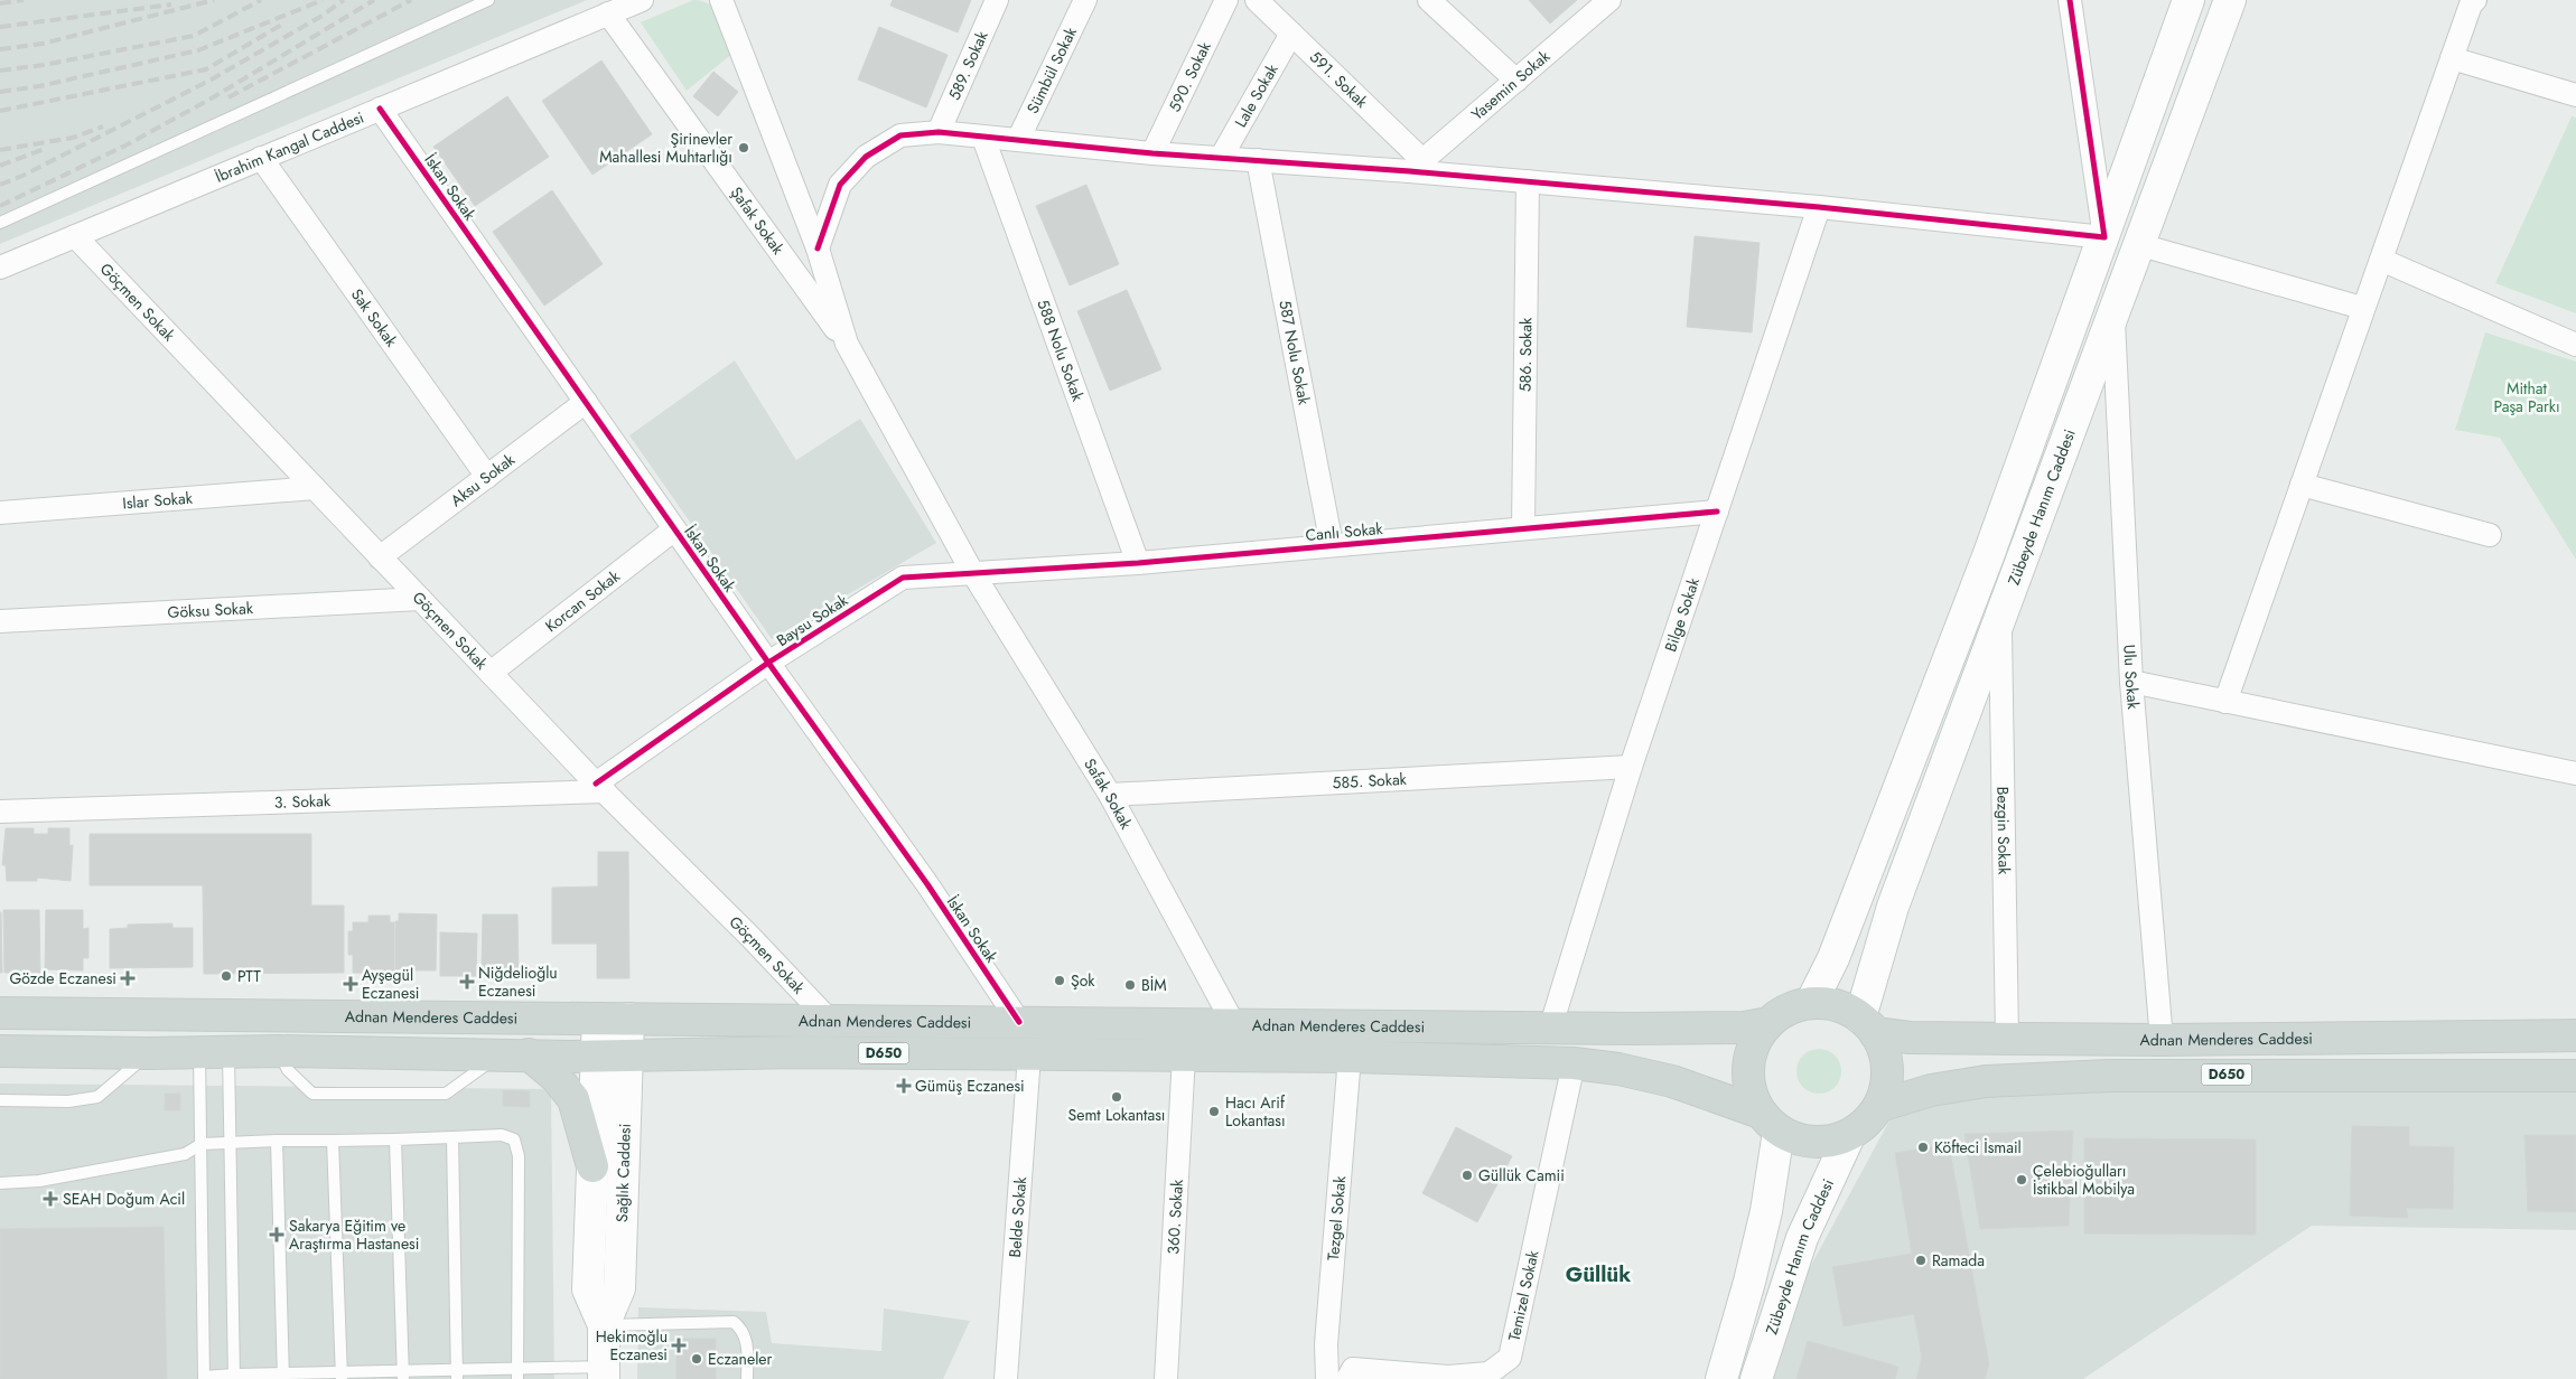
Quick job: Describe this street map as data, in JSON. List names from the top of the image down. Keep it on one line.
{"streets":{"main road":["Zübeyde Hanım Caddesi","Adnan Menderes Caddesi","D650","Sağlık Caddesi"],"street":["589. Sokak","Sümbül Sokak","590. Sokak","591. Sokak","Yasemin Sokak","Lale Sokak","İbrahim Kangal Caddesi","İskan Sokak","Şafak Sokak","Göçmen Sokak","Sak Sokak","588 Nolu Sokak","587 Nolu Sokak","586. Sokak","Aksu Sokak","Islar Sokak","Canlı Sokak","Korcan Sokak","Göksu Sokak","Bilge Sokak","Baysu Sokak","Ulu Sokak","585. Sokak","Safak Sokak","3. Sokak","Bezgin Sokak","Belde Sokak","360. Sokak","Tezgel Sokak","Temizel Sokak"]},"crossings":[["591. Sokak","Yasemin Sokak"],["591. Sokak","Lale Sokak"],["İbrahim Kangal Caddesi","İskan Sokak"],["İbrahim Kangal Caddesi","Şafak Sokak"],["İbrahim Kangal Caddesi","Göçmen Sokak"],["İbrahim Kangal Caddesi","Sak Sokak"],["İskan Sokak","Aksu Sokak"],["İskan Sokak","Korcan Sokak"],["İskan Sokak","Baysu Sokak"],["İskan Sokak","Adnan Menderes Caddesi"],["Şafak Sokak","Canlı Sokak"],["Şafak Sokak","Baysu Sokak"],["Şafak Sokak","Safak Sokak"],["Göçmen Sokak","Aksu Sokak"],["Göçmen Sokak","Islar Sokak"],["Göçmen Sokak","Korcan Sokak"],["Göçmen Sokak","Göksu Sokak"],["Göçmen Sokak","Baysu Sokak"],["Göçmen Sokak","3. Sokak"],["Göçmen Sokak","Adnan Menderes Caddesi"],["Sak Sokak","Aksu Sokak"],["588 Nolu Sokak","Canlı Sokak"],["587 Nolu Sokak","Canlı Sokak"],["586. Sokak","Canlı Sokak"],["Zübeyde Hanım Caddesi","Ulu Sokak"],["Zübeyde Hanım Caddesi","Bezgin Sokak"],["Zübeyde Hanım Caddesi","Adnan Menderes Caddesi"],["Zübeyde Hanım Caddesi","D650"],["Canlı Sokak","Bilge Sokak"],["Canlı Sokak","Baysu Sokak"],["Canlı Sokak","Safak Sokak"],["Bilge Sokak","585. Sokak"],["Bilge Sokak","Adnan Menderes Caddesi"],["Baysu Sokak","Safak Sokak"],["Baysu Sokak","3. Sokak"],["Ulu Sokak","Adnan Menderes Caddesi"],["585. Sokak","Safak Sokak"],["Safak Sokak","Adnan Menderes Caddesi"],["Bezgin Sokak","Adnan Menderes Caddesi"],["Adnan Menderes Caddesi","D650"],["Adnan Menderes Caddesi","Sağlık Caddesi"],["Adnan Menderes Caddesi","Belde Sokak"],["Adnan Menderes Caddesi","360. Sokak"],["Adnan Menderes Caddesi","Tezgel Sokak"],["Adnan Menderes Caddesi","Temizel Sokak"]],"districts":["Güllük"],"parks":["Mithat Paşa Parkı"],"places":{"other":["Şirinevler Mahallesi Muhtarlığı","PTT","Şok","BİM","Semt Lokantası","Hacı Arif Lokantası","Köfteci İsmail","Güllük Camii","Çelebioğulları İstikbal Mobilya","Ramada","Eczaneler"],"health":["Gözde Eczanesi","Niğdelioğlu Eczanesi","Ayşegül Eczanesi","Gümüş Eczanesi","SEAH Doğum Acil","Sakarya Eğitim ve Araştırma Hastanesi","Hekimoğlu Eczanesi"]}}
